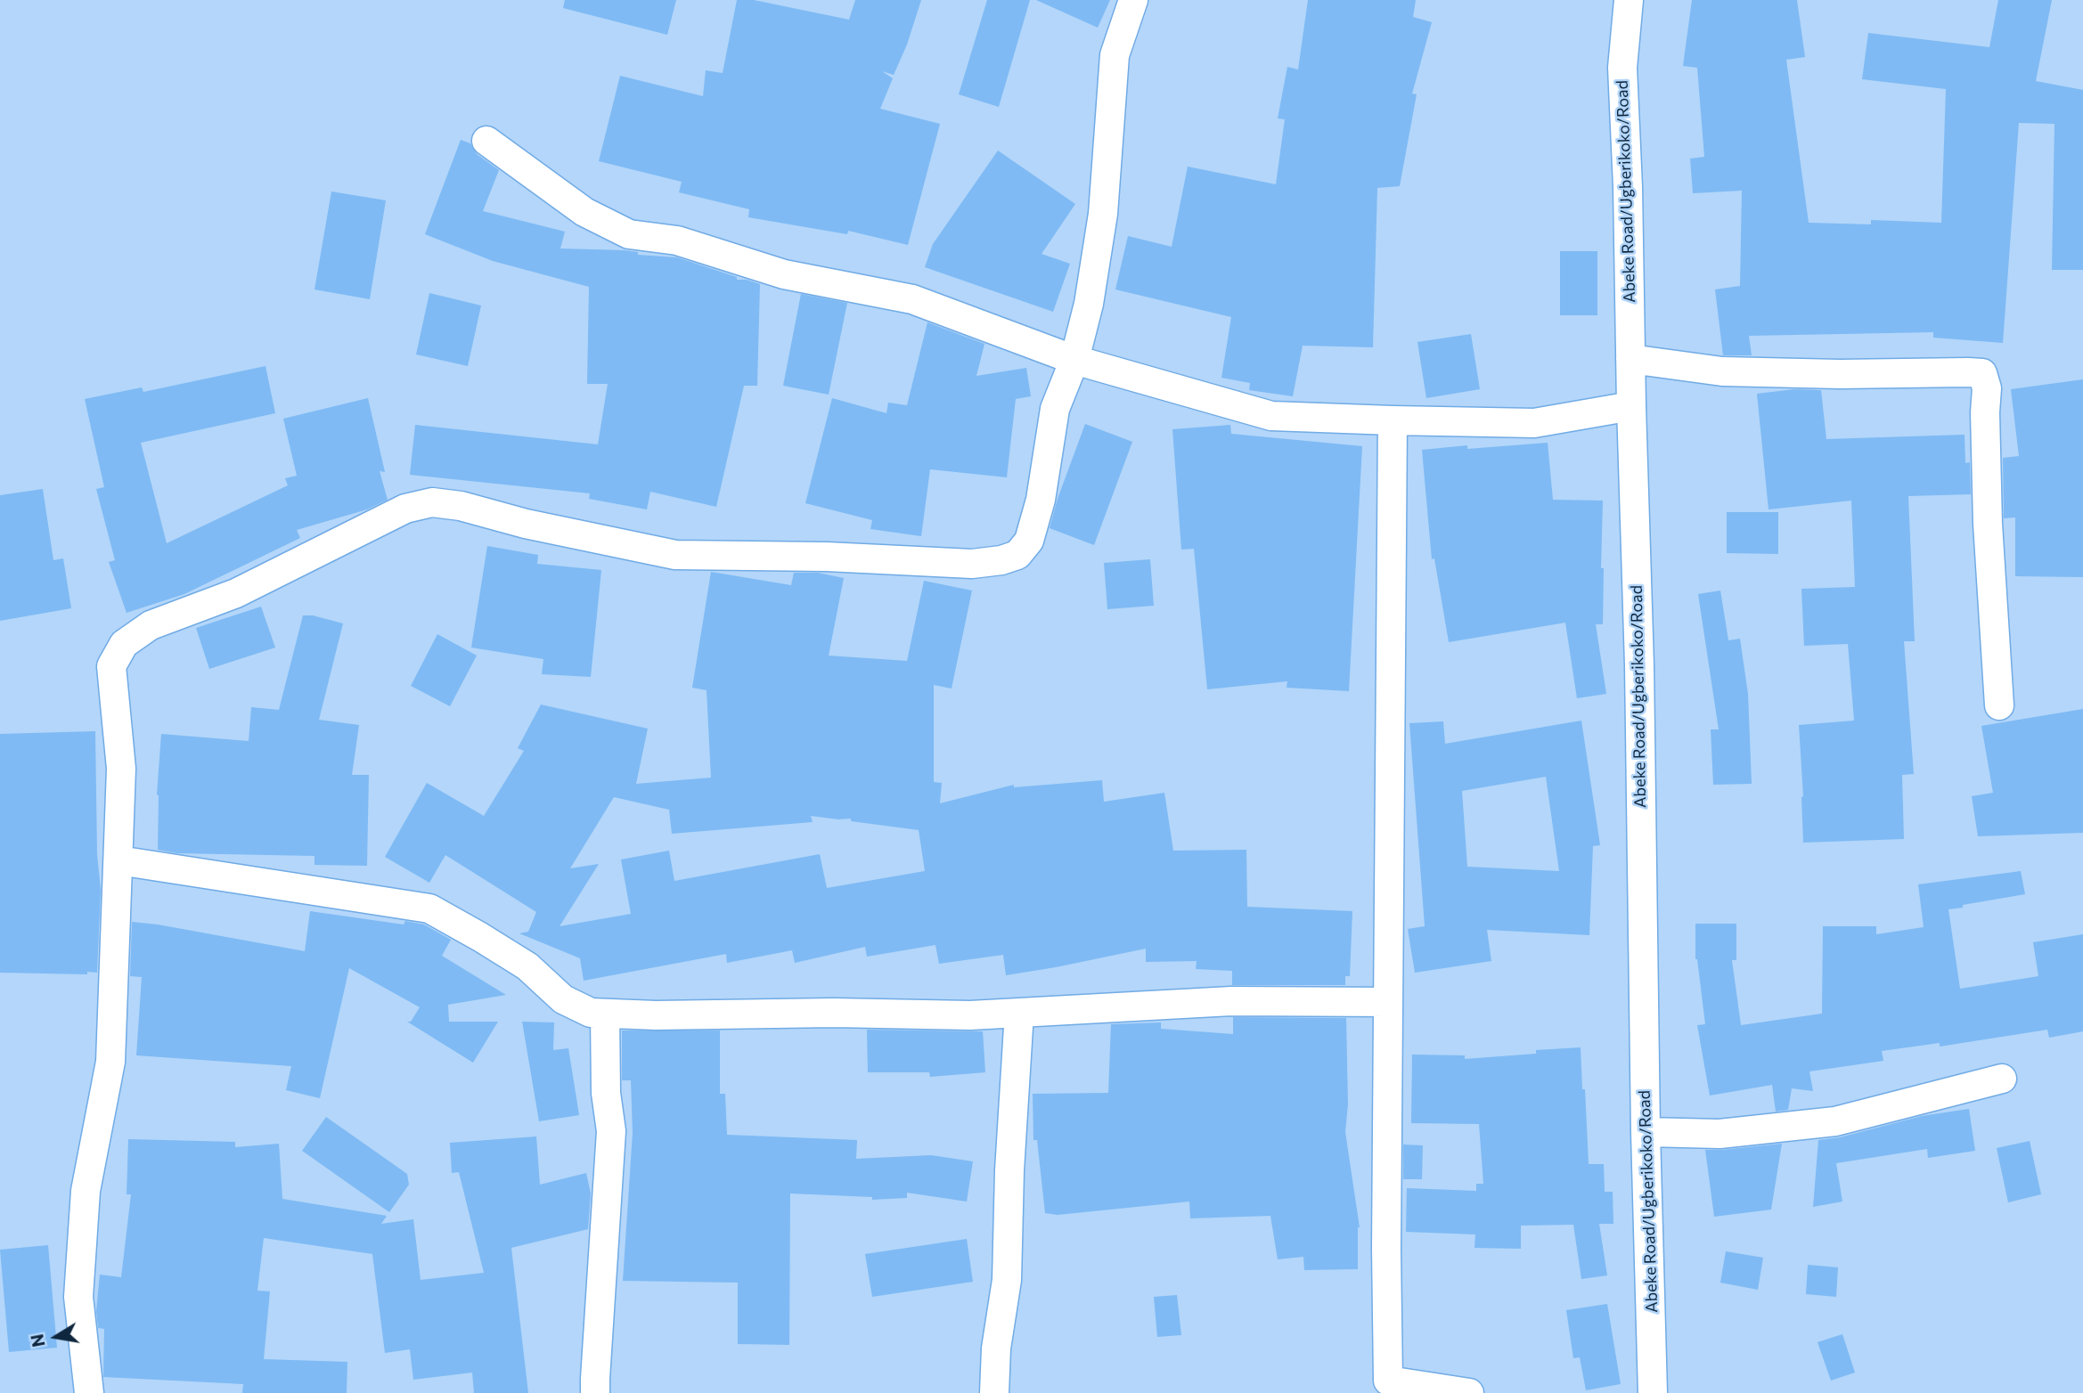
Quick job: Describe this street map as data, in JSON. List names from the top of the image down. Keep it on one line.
{"streets":{"street":["Abeke Road/Ugberikoko/Road"]},"north":"left"}
